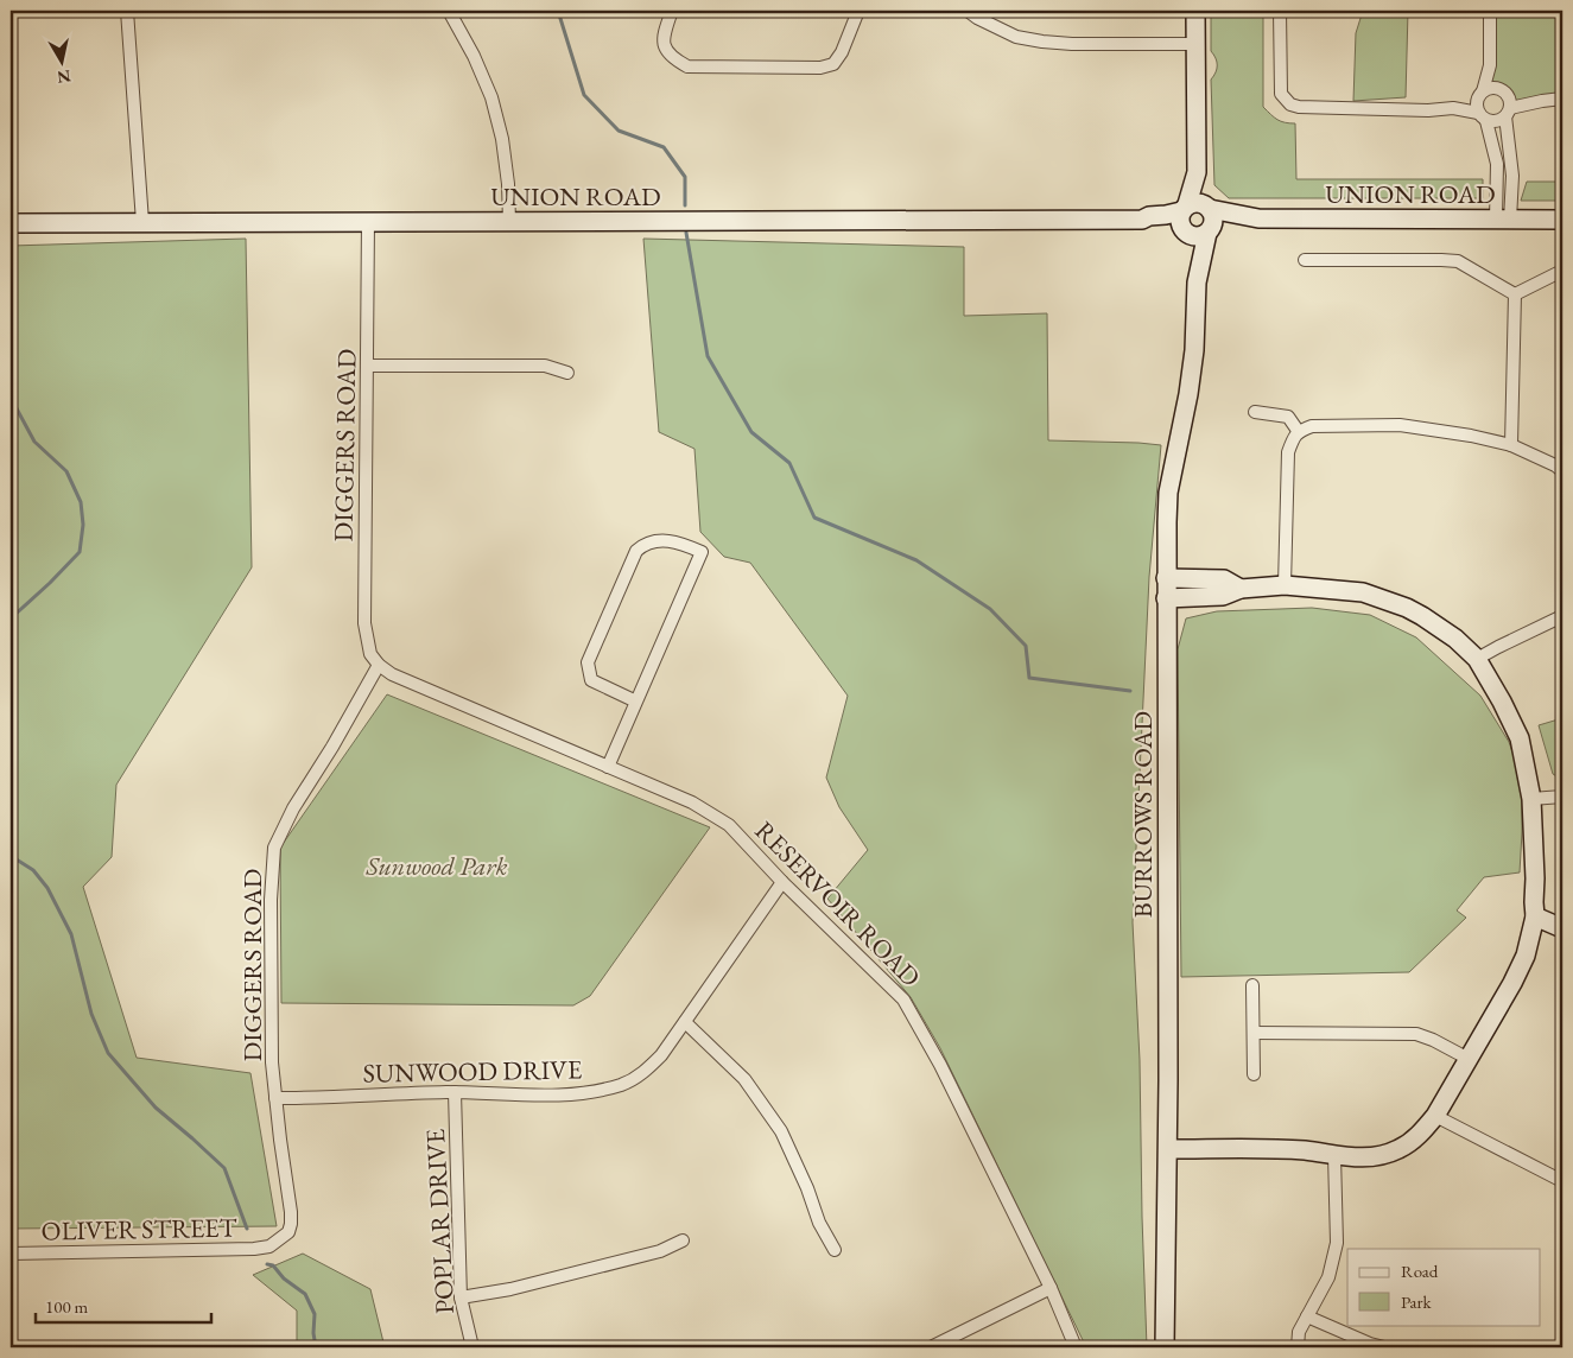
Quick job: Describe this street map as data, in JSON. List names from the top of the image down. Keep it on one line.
{"streets":{"main road":["UNION ROAD","BURROWS ROAD"],"street":["DIGGERS ROAD","RESERVOIR ROAD","SUNWOOD DRIVE","POPLAR DRIVE","OLIVER STREET"]},"crossings":[["UNION ROAD","DIGGERS ROAD"],["UNION ROAD","BURROWS ROAD"],["DIGGERS ROAD","RESERVOIR ROAD"],["DIGGERS ROAD","SUNWOOD DRIVE"],["DIGGERS ROAD","OLIVER STREET"],["RESERVOIR ROAD","SUNWOOD DRIVE"],["SUNWOOD DRIVE","POPLAR DRIVE"]],"parks":["Sunwood Park"],"legend":["Road","Park"],"scale_bar":"100 m","north":"bottom"}
